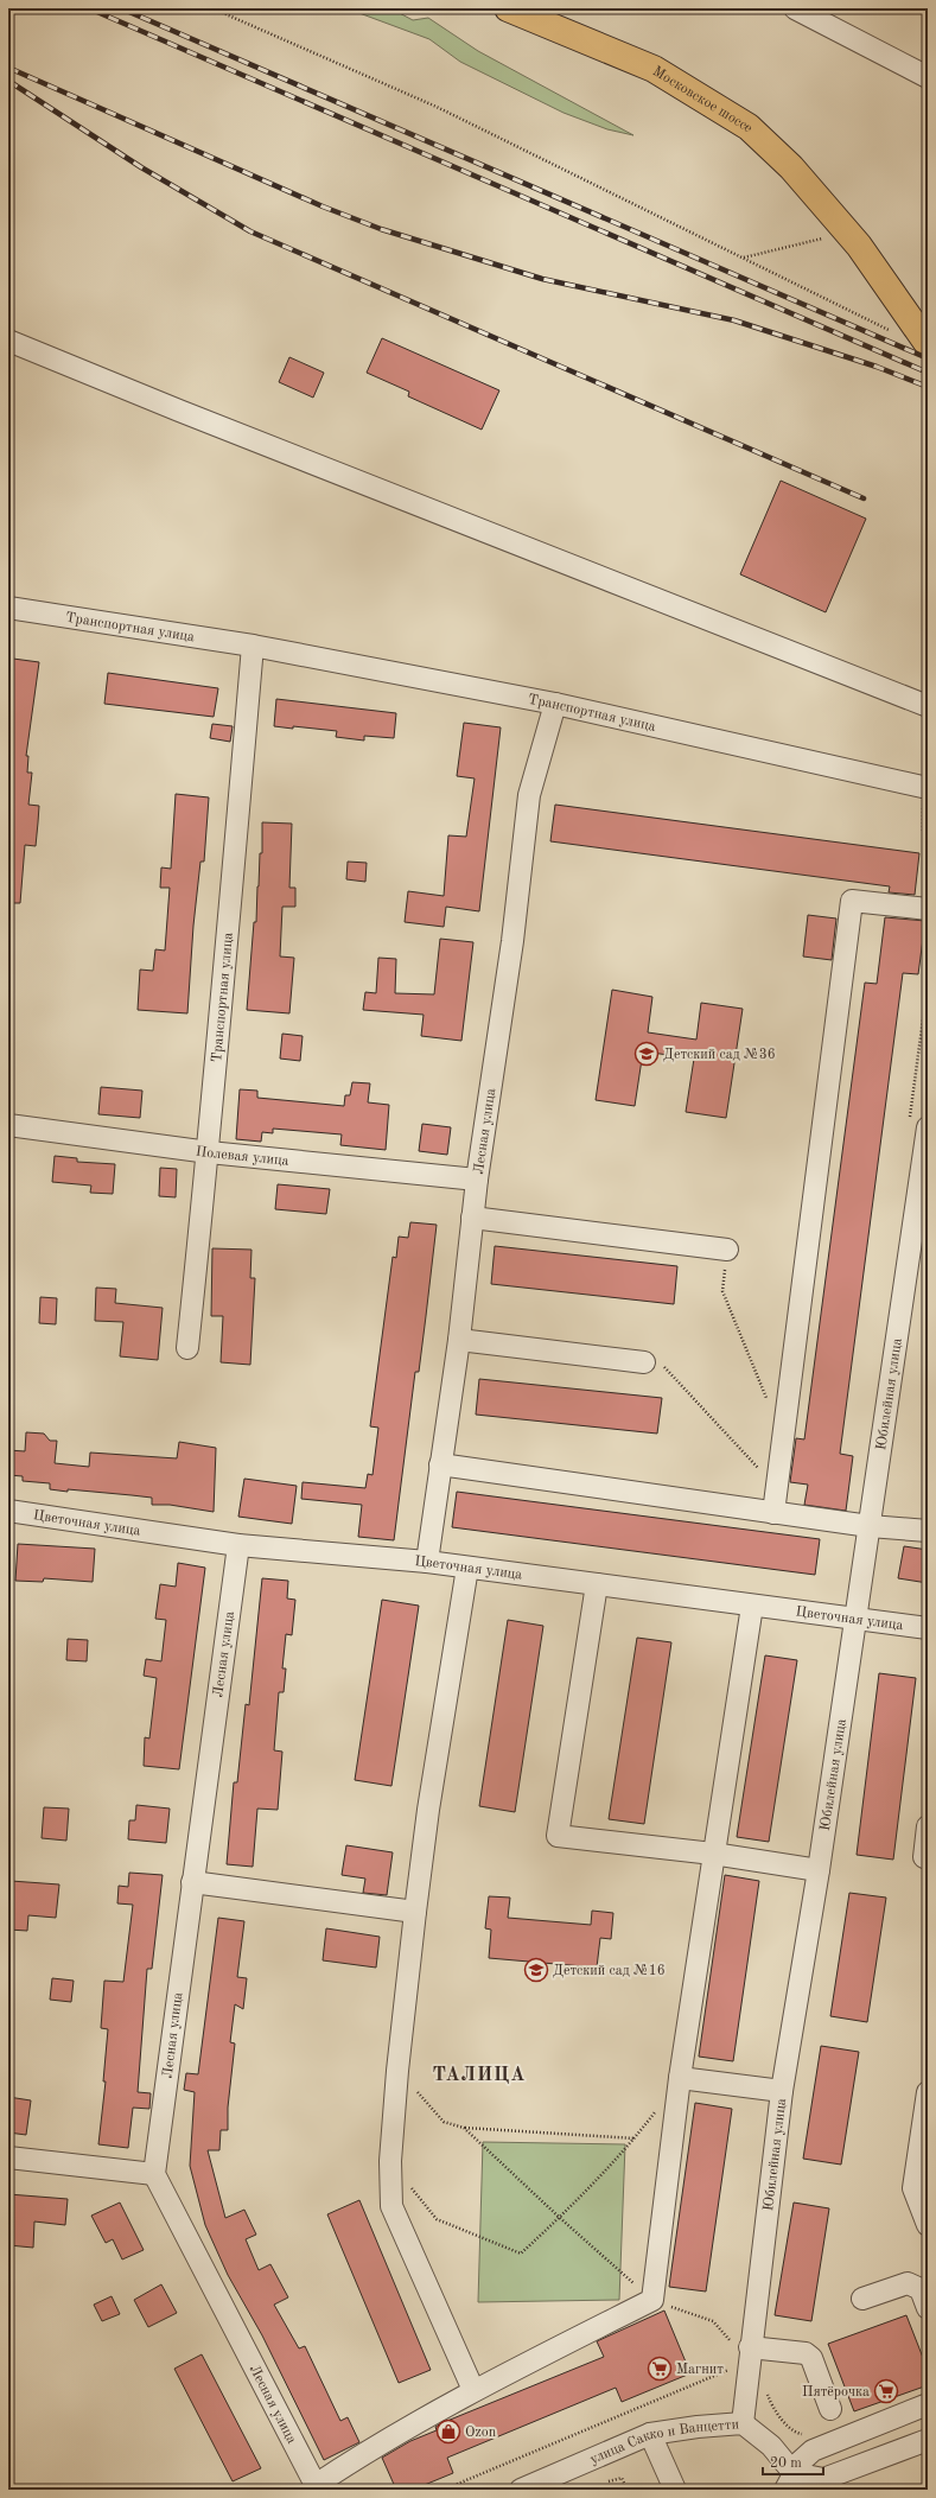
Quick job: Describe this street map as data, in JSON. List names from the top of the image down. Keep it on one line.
{"streets":{"main road":["Московское шоссе"],"street":["Транспортная улица","Лесная улица","Полевая улица","Юбилейная улица","Цветочная улица","улица Сакко и Ванцетти"]},"crossings":[["Транспортная улица","Лесная улица"],["Транспортная улица","Полевая улица"],["Лесная улица","Полевая улица"],["Лесная улица","Цветочная улица"],["Юбилейная улица","Цветочная улица"],["Юбилейная улица","улица Сакко и Ванцетти"]],"districts":["ТАЛИЦА"],"places":{"school or university":["Детский сад №36","Детский сад №16"],"supermarket":["Магнит","Пятёрочка"],"shop":["Ozon"]},"scale_bar":"20 m"}
